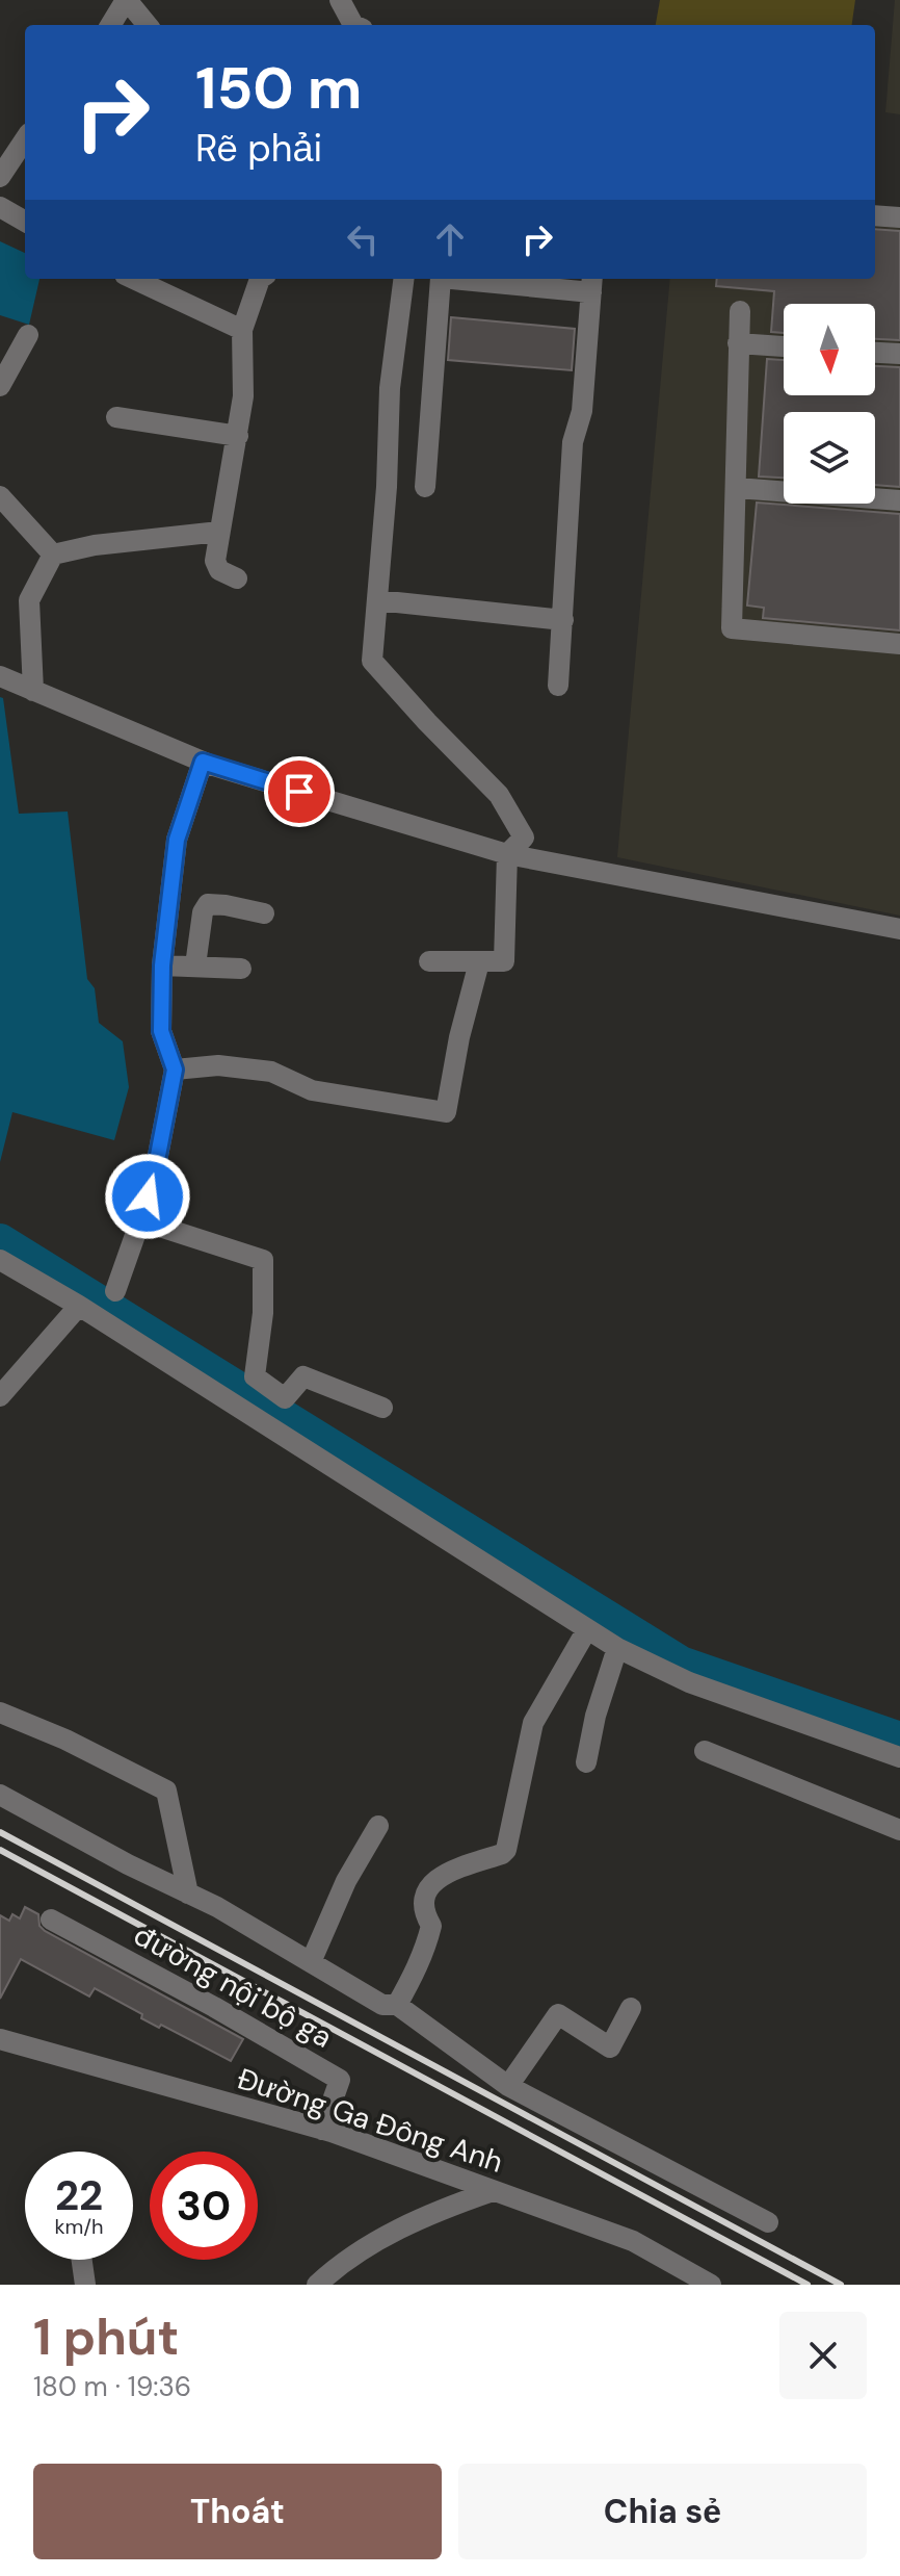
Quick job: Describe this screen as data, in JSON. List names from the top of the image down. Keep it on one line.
{"streets":{"street":["đường nội bộ ga","Đường Ga Đông Anh"]},"crossings":[["đường nội bộ ga","Đường Ga Đông Anh"]],"north":"bottom","page":{"turn":["150 m","Rẽ phải"],"speed":"22 km/h","limit":"30","heading":["1 phút","180 m · 19:36"],"buttons":["Thoát","Chia sẻ"]}}
